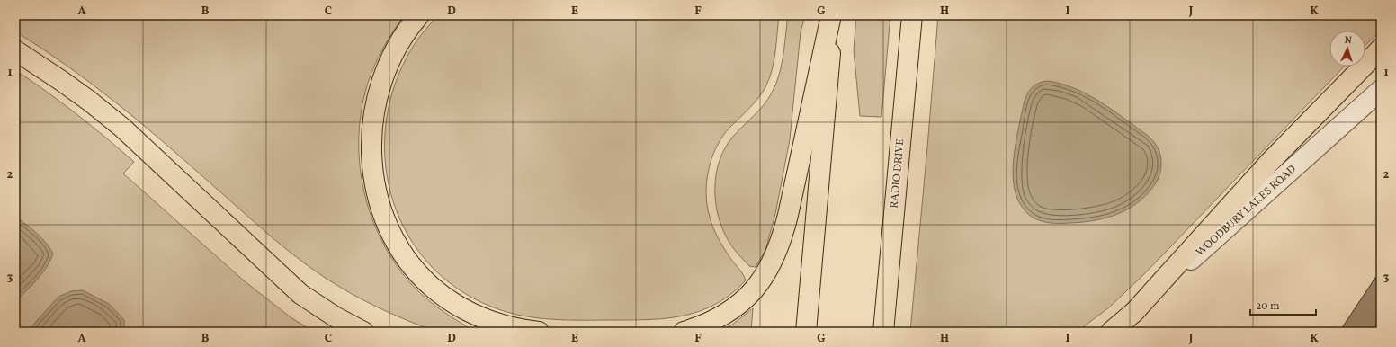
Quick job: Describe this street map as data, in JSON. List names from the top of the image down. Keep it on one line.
{"streets":{"main road":["RADIO DRIVE","WOODBURY LAKES ROAD"]},"scale_bar":"20 m","north":"top","grid":{"columns":["A","B","C","D","E","F","G","H","I","J","K"],"rows":["1","2","3"]}}
